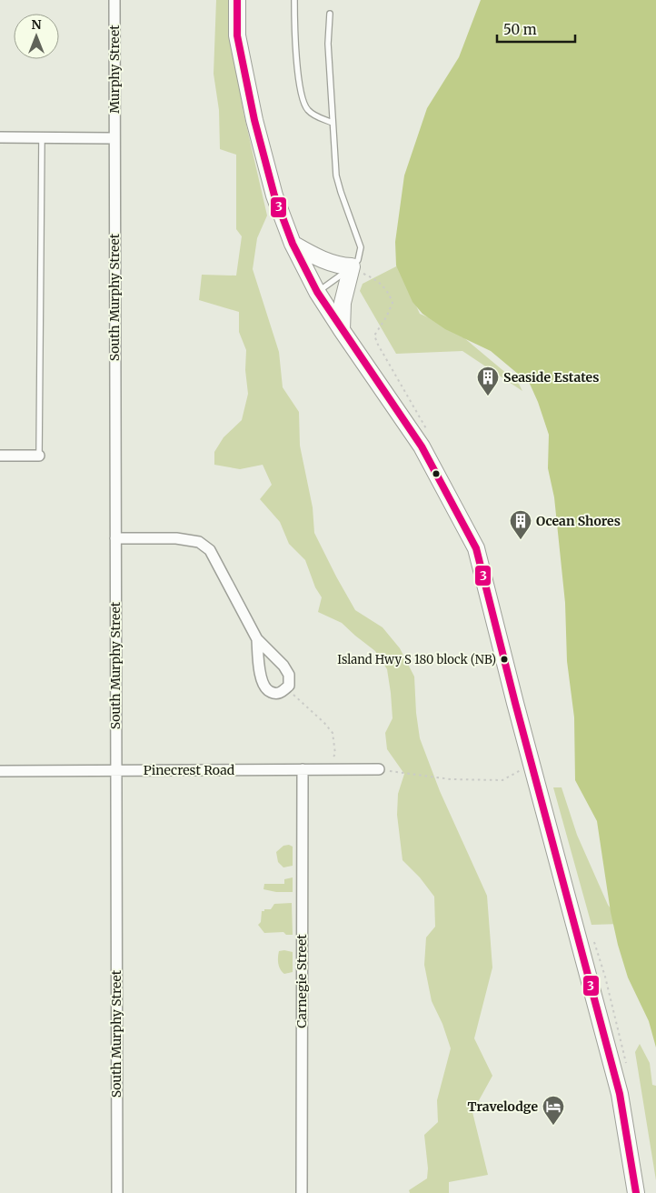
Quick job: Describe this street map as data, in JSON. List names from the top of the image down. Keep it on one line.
{"streets":{"street":["Murphy Street","South Murphy Street","Pinecrest Road","Carnegie Street"]},"crossings":[["Murphy Street","South Murphy Street"],["South Murphy Street","Pinecrest Road"],["Pinecrest Road","Carnegie Street"]],"places":{"building":["Seaside Estates","Ocean Shores"],"other":["Island Hwy S 180 block (NB)"],"hotel":["Travelodge"]},"lines":["transit line 3"],"scale_bar":"50 m","north":"top"}
